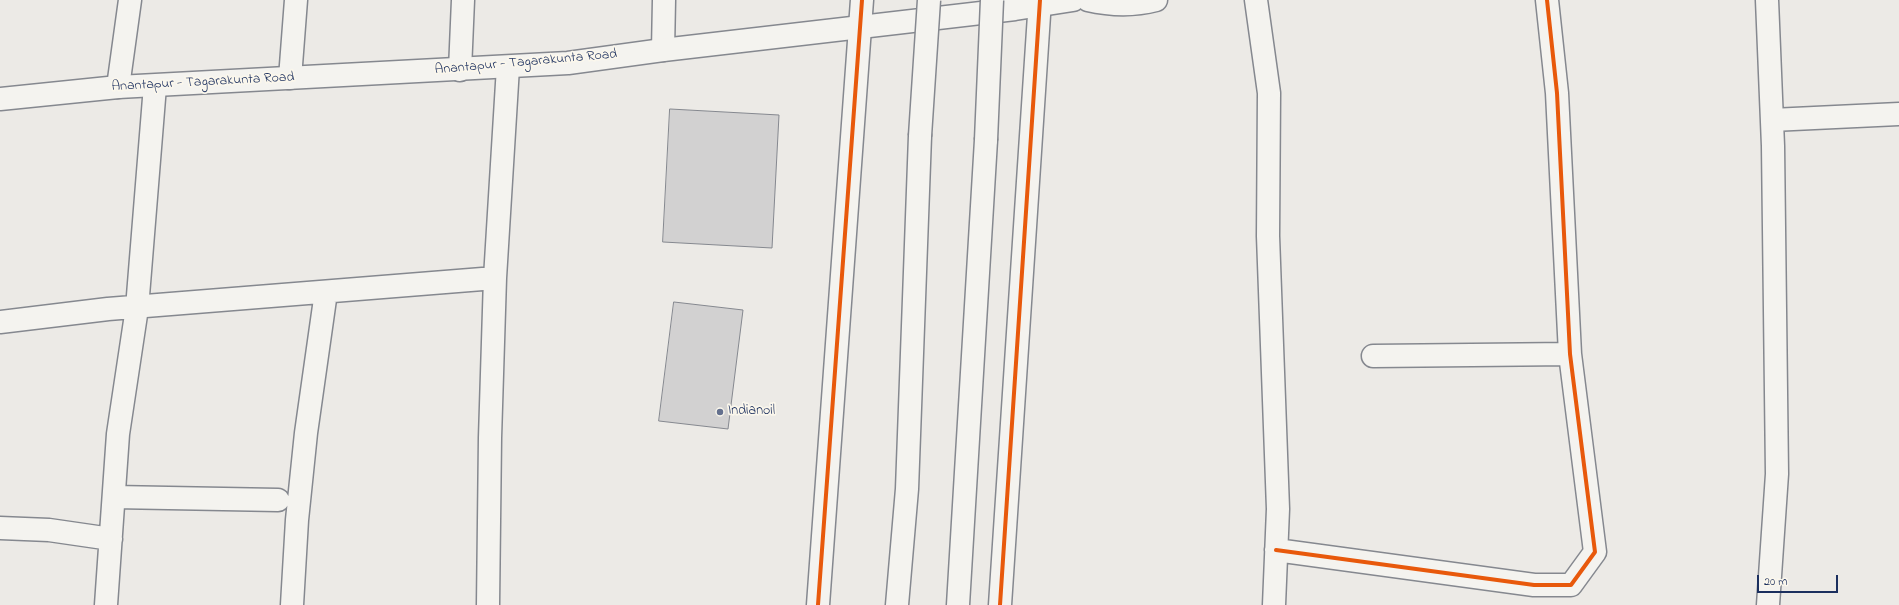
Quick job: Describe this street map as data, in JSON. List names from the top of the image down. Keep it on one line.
{"streets":{"main road":["Anantapur - Tagarakunta Road"]},"places":["Indianoil"],"scale_bar":"20 m"}
